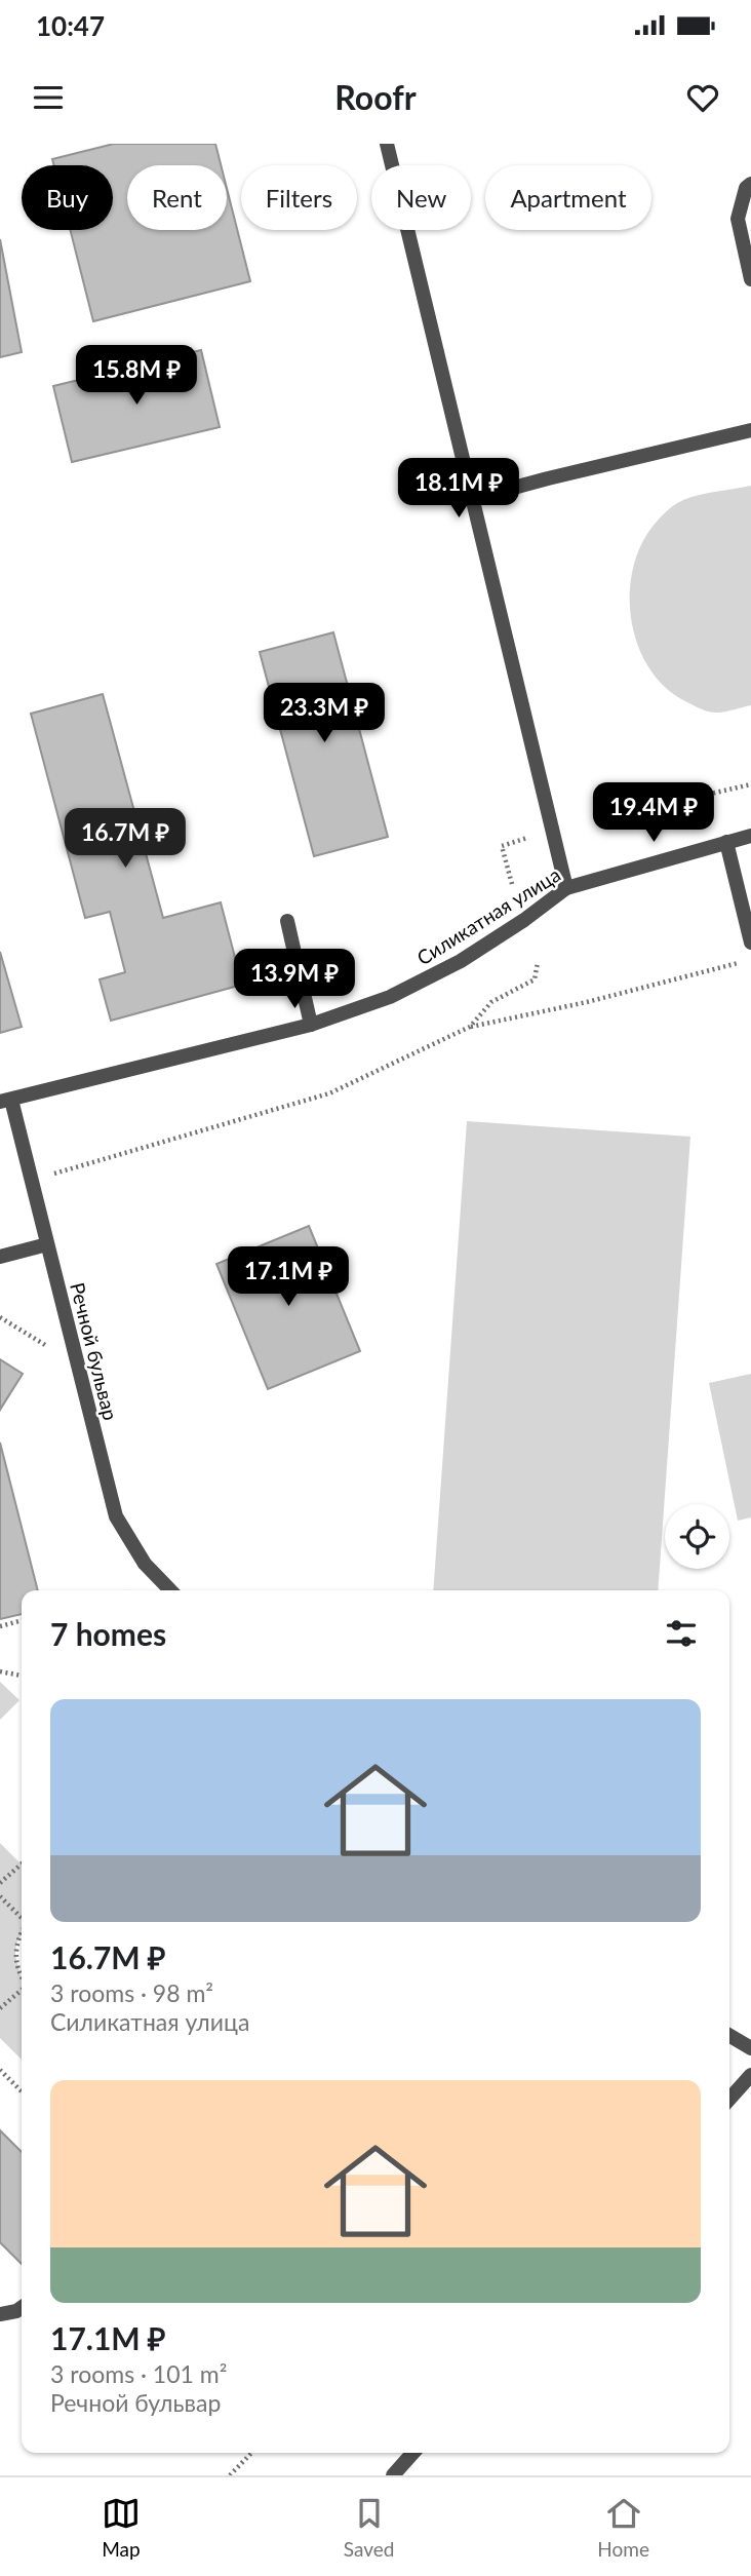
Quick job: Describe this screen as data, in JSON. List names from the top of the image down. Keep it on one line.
{"streets":{"street":["Силикатная улица","Речной бульвар"]},"crossings":[["Силикатная улица","Речной бульвар"]],"page":{"status":"10:47","header":"Roofr","chip":["Buy","Rent","Filters","New","Apartment"],"price":["15.8M ₽","18.1M ₽","23.3M ₽","19.4M ₽","16.7M ₽","13.9M ₽","17.1M ₽"],"heading":"7 homes","list":[{"name":"16.7M ₽","note":"3 rooms · 98 m² · Силикатная улица"},{"name":"17.1M ₽","note":"3 rooms · 101 m² · Речной бульвар"}],"tabs":["Map","Saved","Home"]}}
